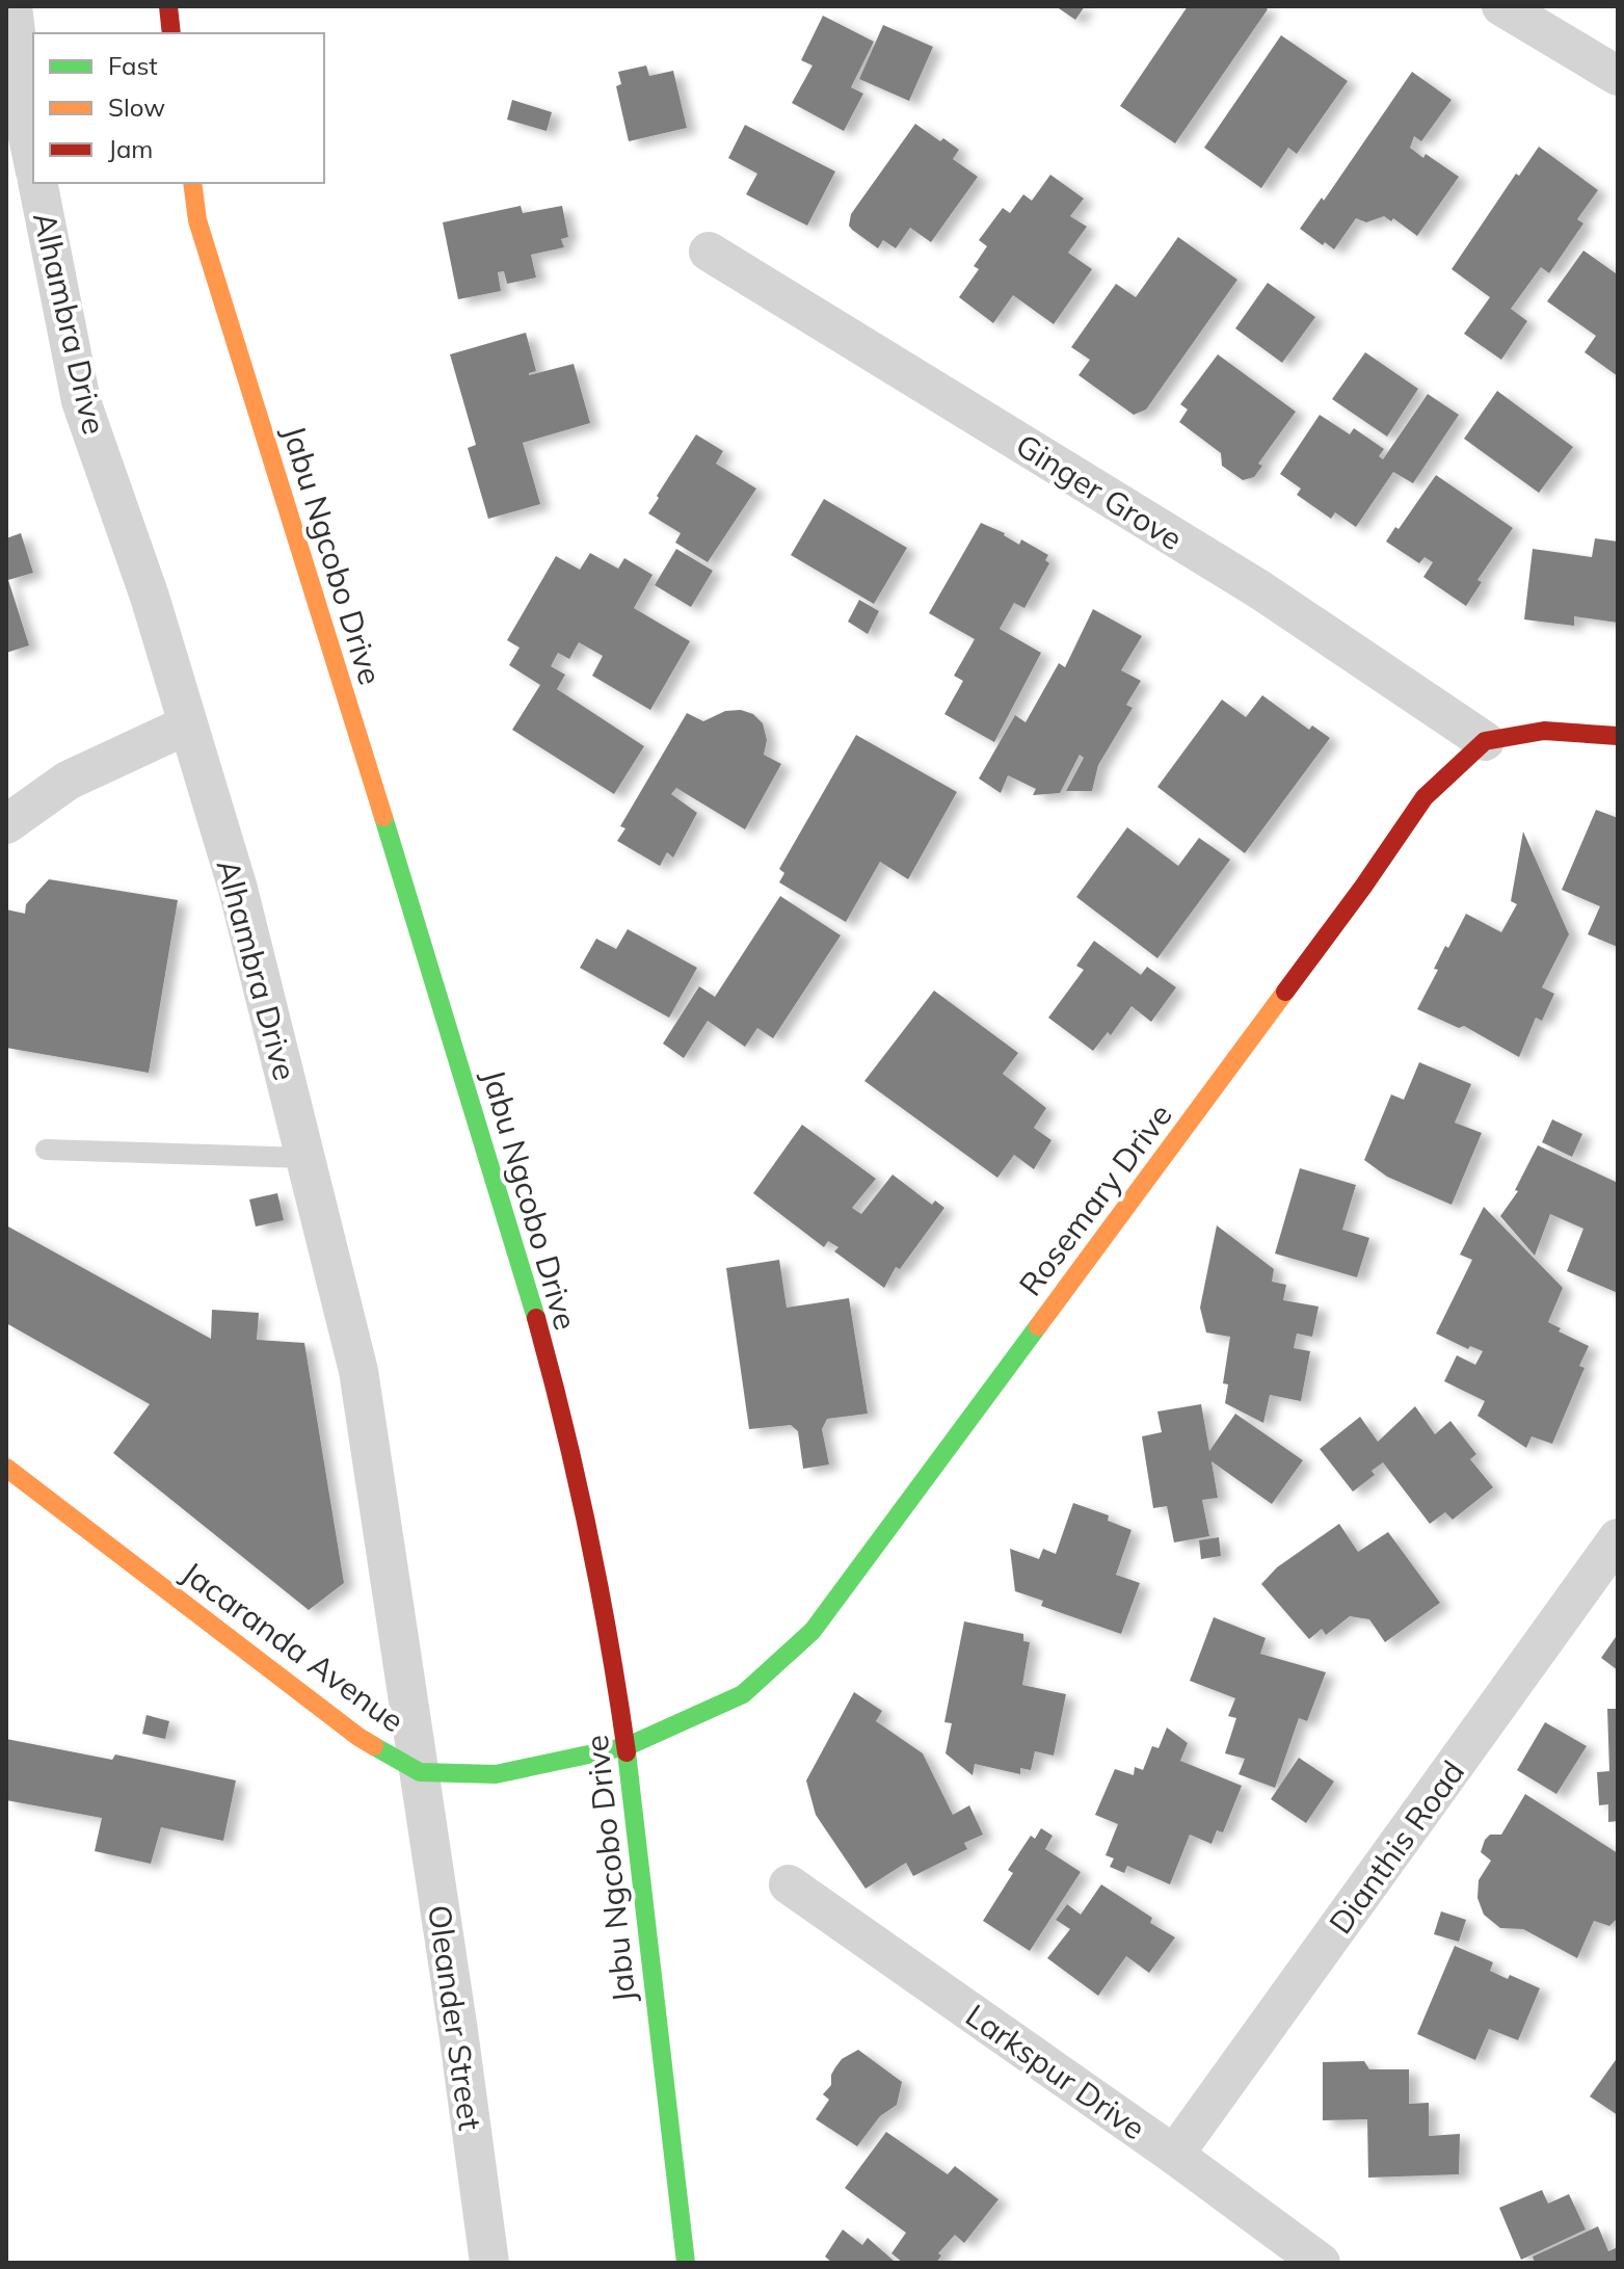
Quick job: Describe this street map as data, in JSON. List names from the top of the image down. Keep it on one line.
{"streets":{"street":["Alhambra Drive","Ginger Grove","Jabu Ngcobo Drive","Rosemary Drive","Jacaranda Avenue","Dianthis Road","Oleander Street","Larkspur Drive"]},"crossings":[["Alhambra Drive","Jacaranda Avenue"],["Alhambra Drive","Oleander Street"],["Ginger Grove","Rosemary Drive"],["Jabu Ngcobo Drive","Rosemary Drive"],["Jabu Ngcobo Drive","Jacaranda Avenue"],["Rosemary Drive","Jacaranda Avenue"],["Jacaranda Avenue","Oleander Street"],["Dianthis Road","Larkspur Drive"]],"legend":["Fast","Slow","Jam"]}
